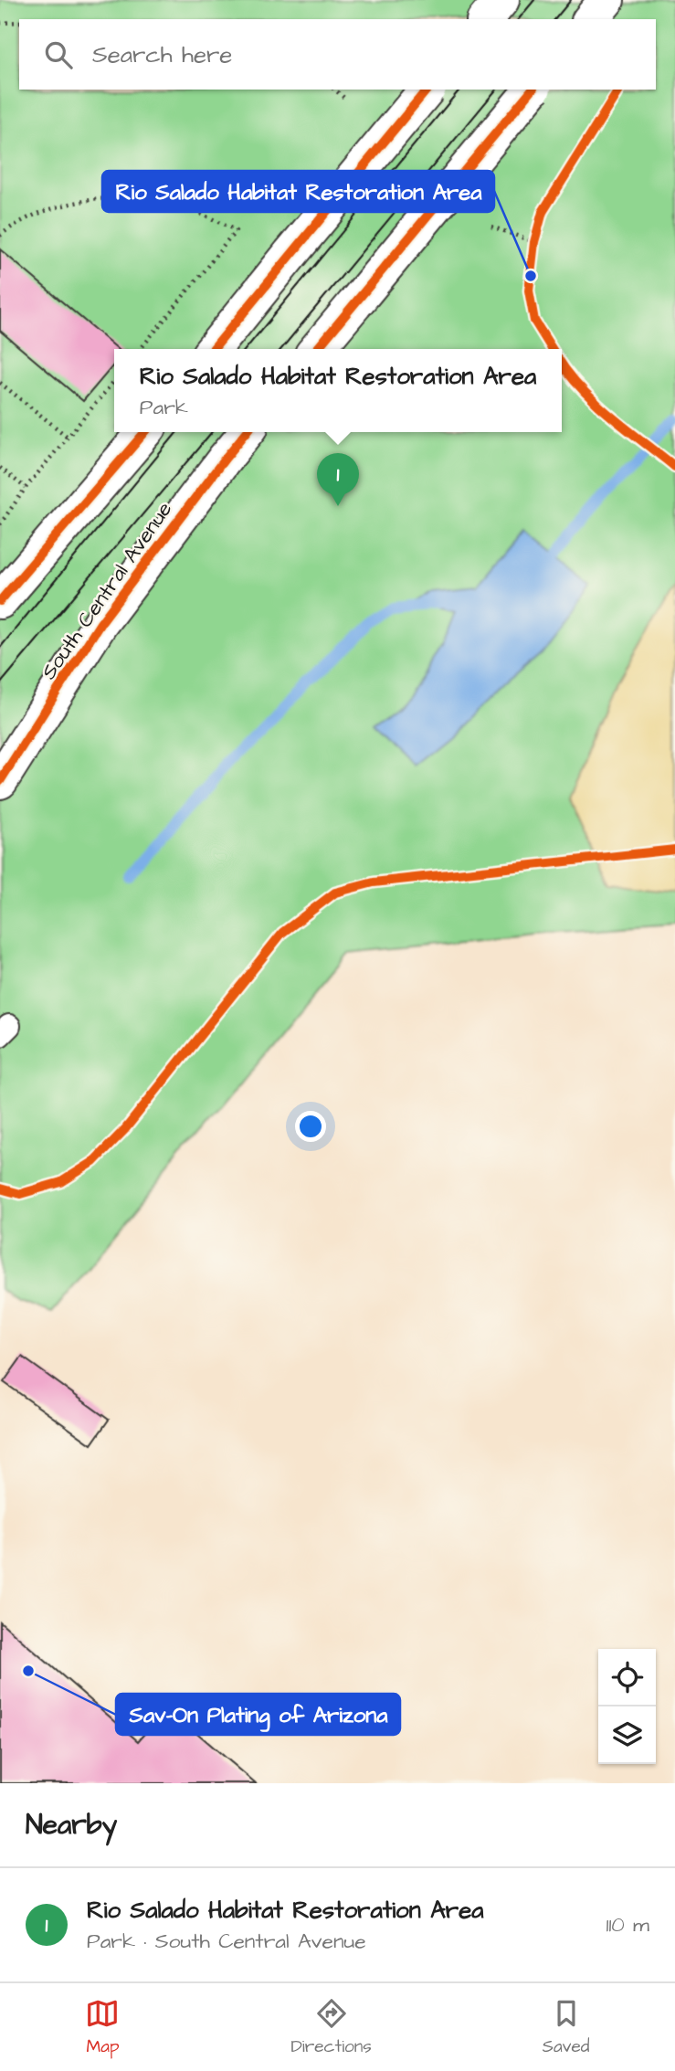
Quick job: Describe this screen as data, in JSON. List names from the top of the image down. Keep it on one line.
{"streets":{"main road":["South Central Avenue"]},"places":["Rio Salado Habitat Restoration Area","Sav-On Plating of Arizona"],"page":{"search":"Search here","popup":["Rio Salado Habitat Restoration Area","Park"],"pins":"1","heading":"Nearby","list":[{"mark":"1","name":"Rio Salado Habitat Restoration Area","note":"Park · South Central Avenue","value":"110 m"}],"nav":["Map","Directions","Saved"]}}
